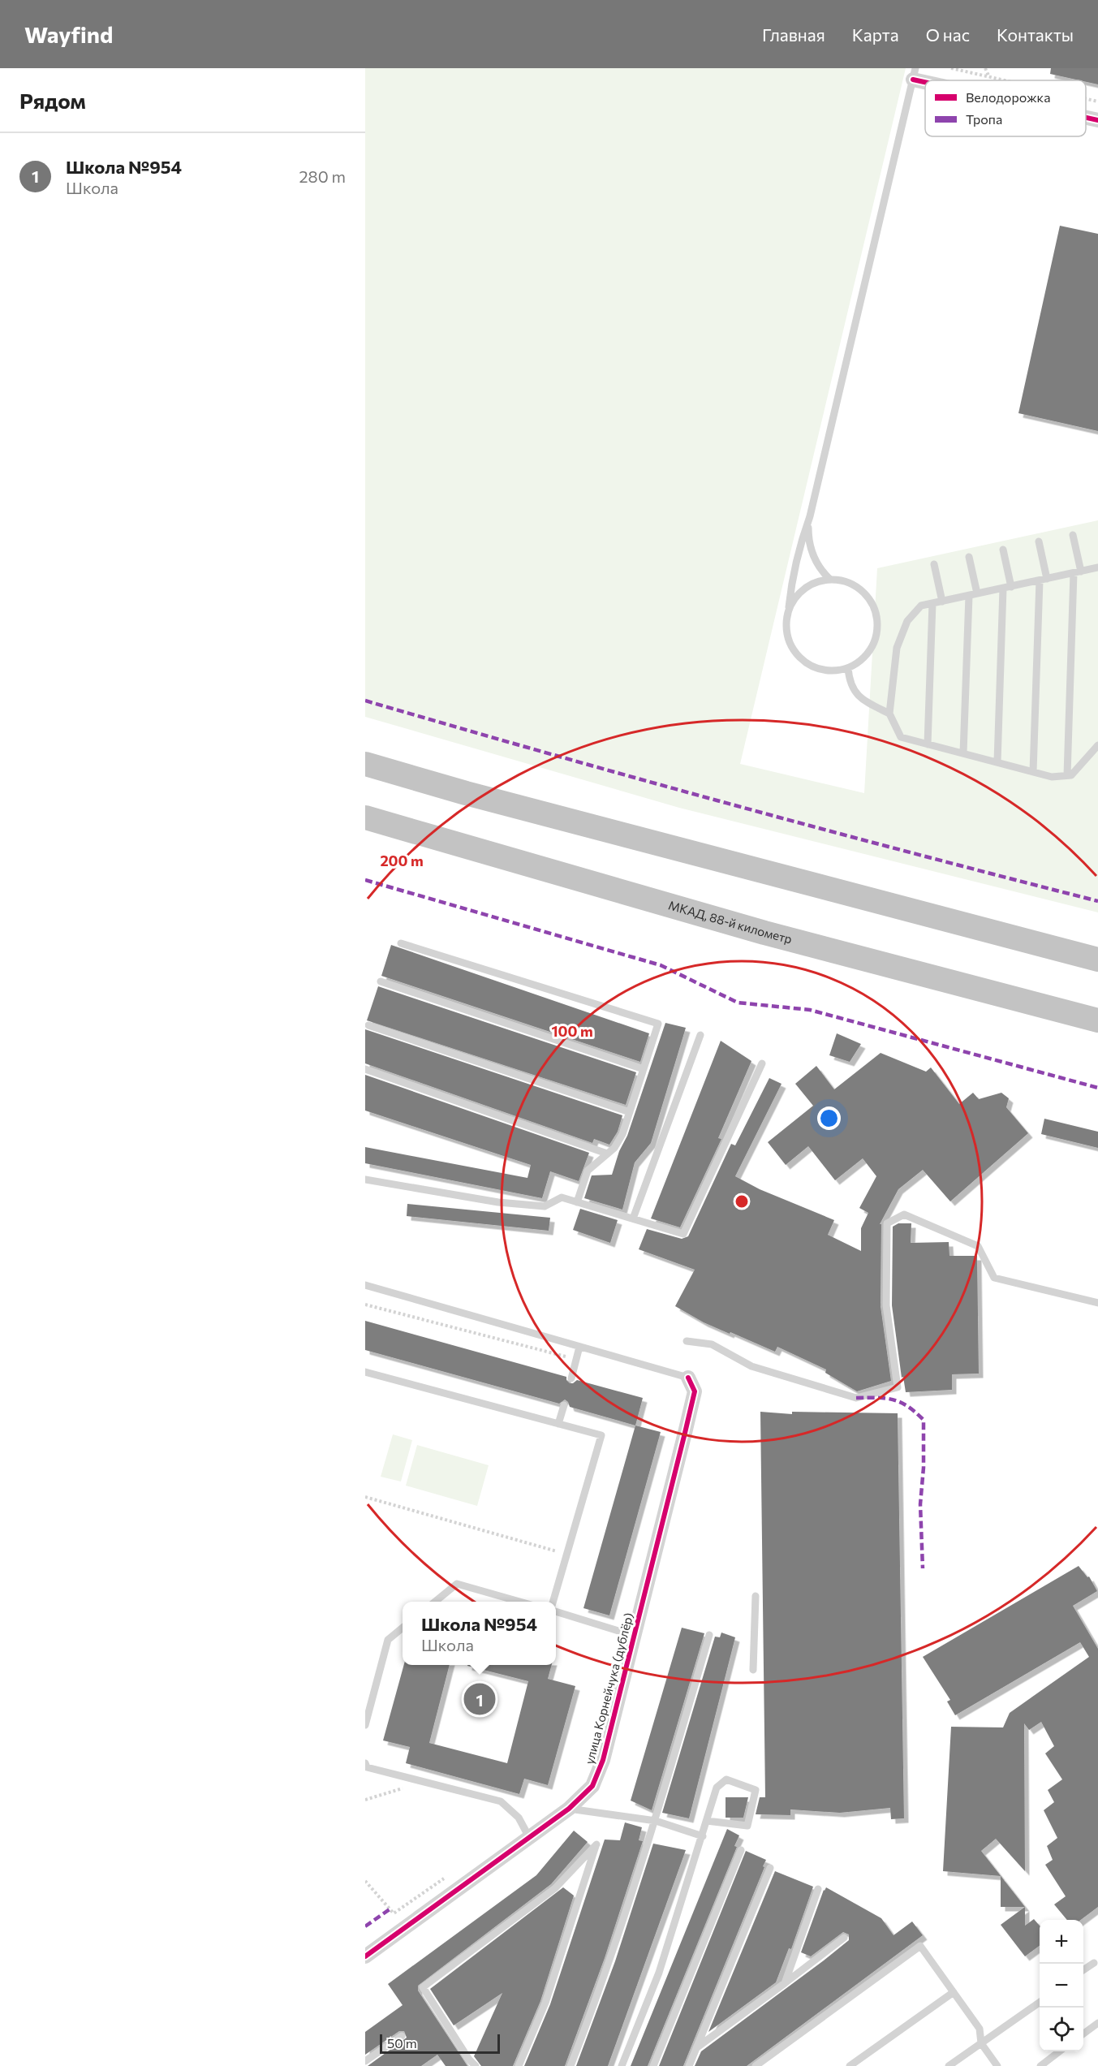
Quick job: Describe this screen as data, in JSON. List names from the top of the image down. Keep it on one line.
{"streets":{"highway":["МКАД, 88-й километр"],"street":["улица Корнейчука (дублёр)"]},"legend":["Велодорожка","Тропа"],"scale_bar":"50 m","page":{"header":"Wayfind","nav":["Главная","Карта","О нас","Контакты"],"heading":"Рядом","list":[{"mark":"1","name":"Школа №954","note":"Школа","value":"280 m"}],"popup":["Школа №954","Школа"],"pins":"1","map_buttons":["+","−"],"scale":"50 m"},"rings":["200 m","100 m"]}
